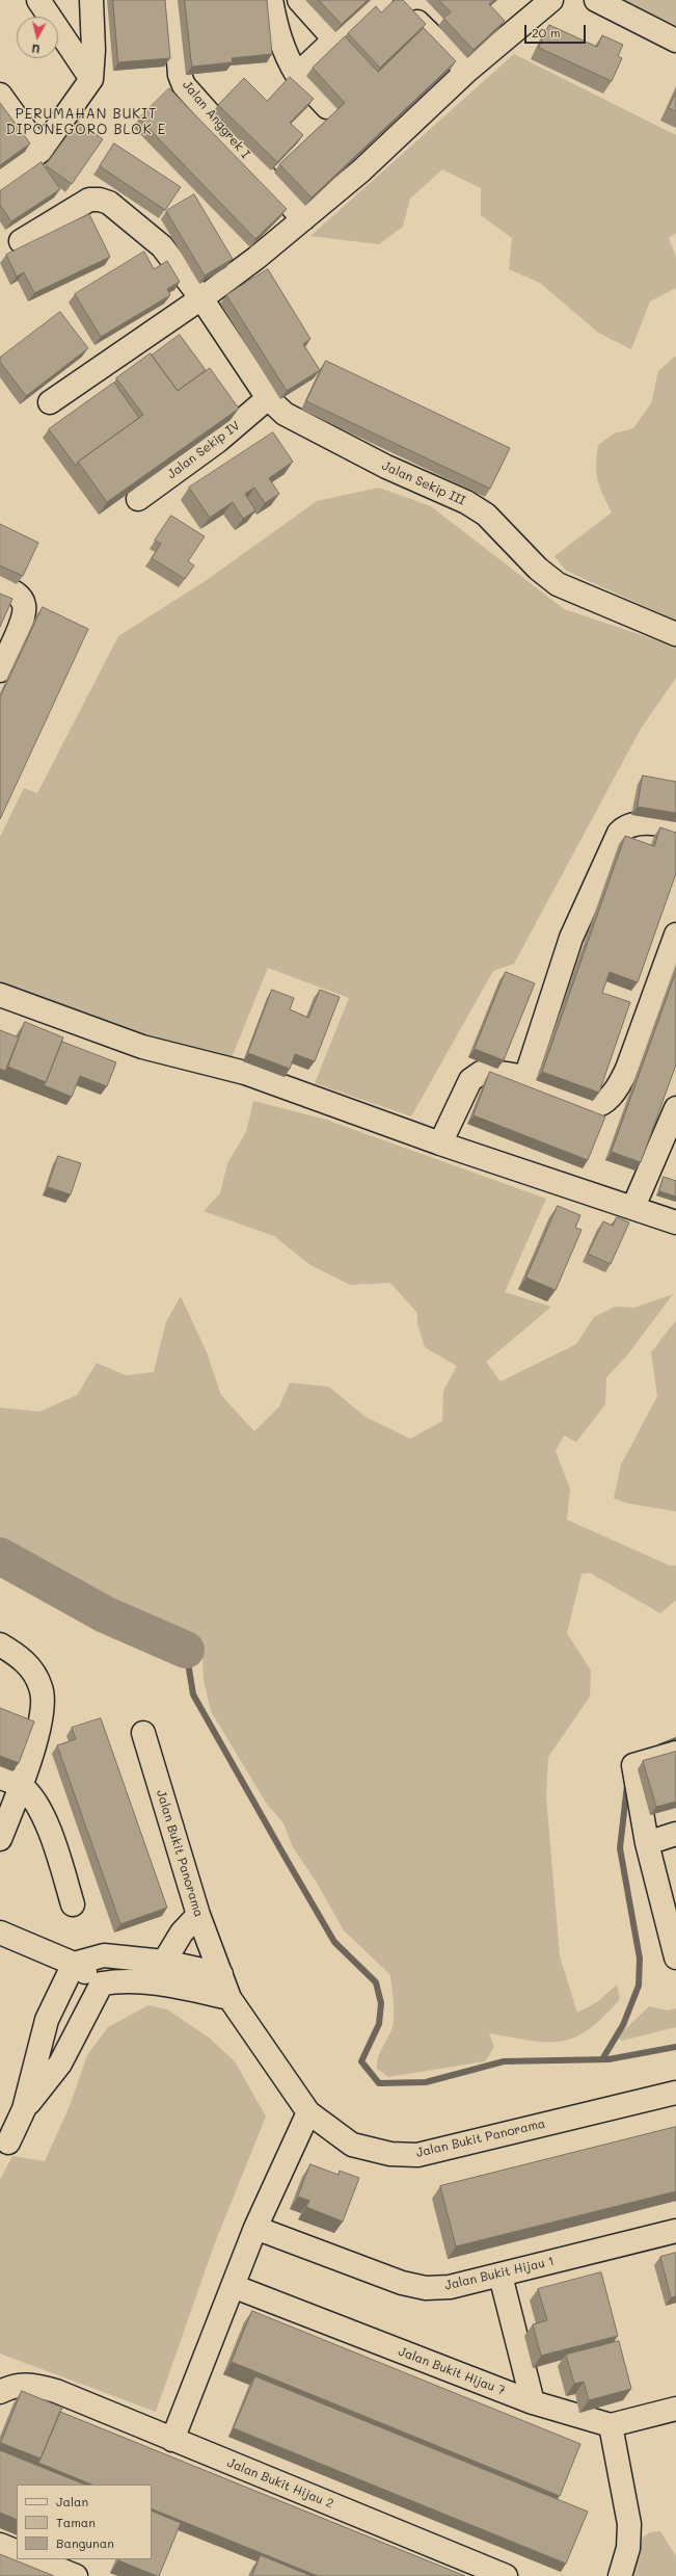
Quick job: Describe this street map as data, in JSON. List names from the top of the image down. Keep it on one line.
{"streets":{"street":["Jalan Anggrek I","Jalan Sekip IV","Jalan Sekip III","Jalan Bukit Panorama","Jalan Bukit Hijau 1","Jalan Bukit Hijau 7","Jalan Bukit Hijau 2"]},"crossings":[["Jalan Sekip IV","Jalan Sekip III"]],"districts":["PERUMAHAN BUKIT DIPONEGORO BLOK E"],"legend":["Jalan","Taman","Bangunan"],"scale_bar":"20 m","north":"bottom"}
